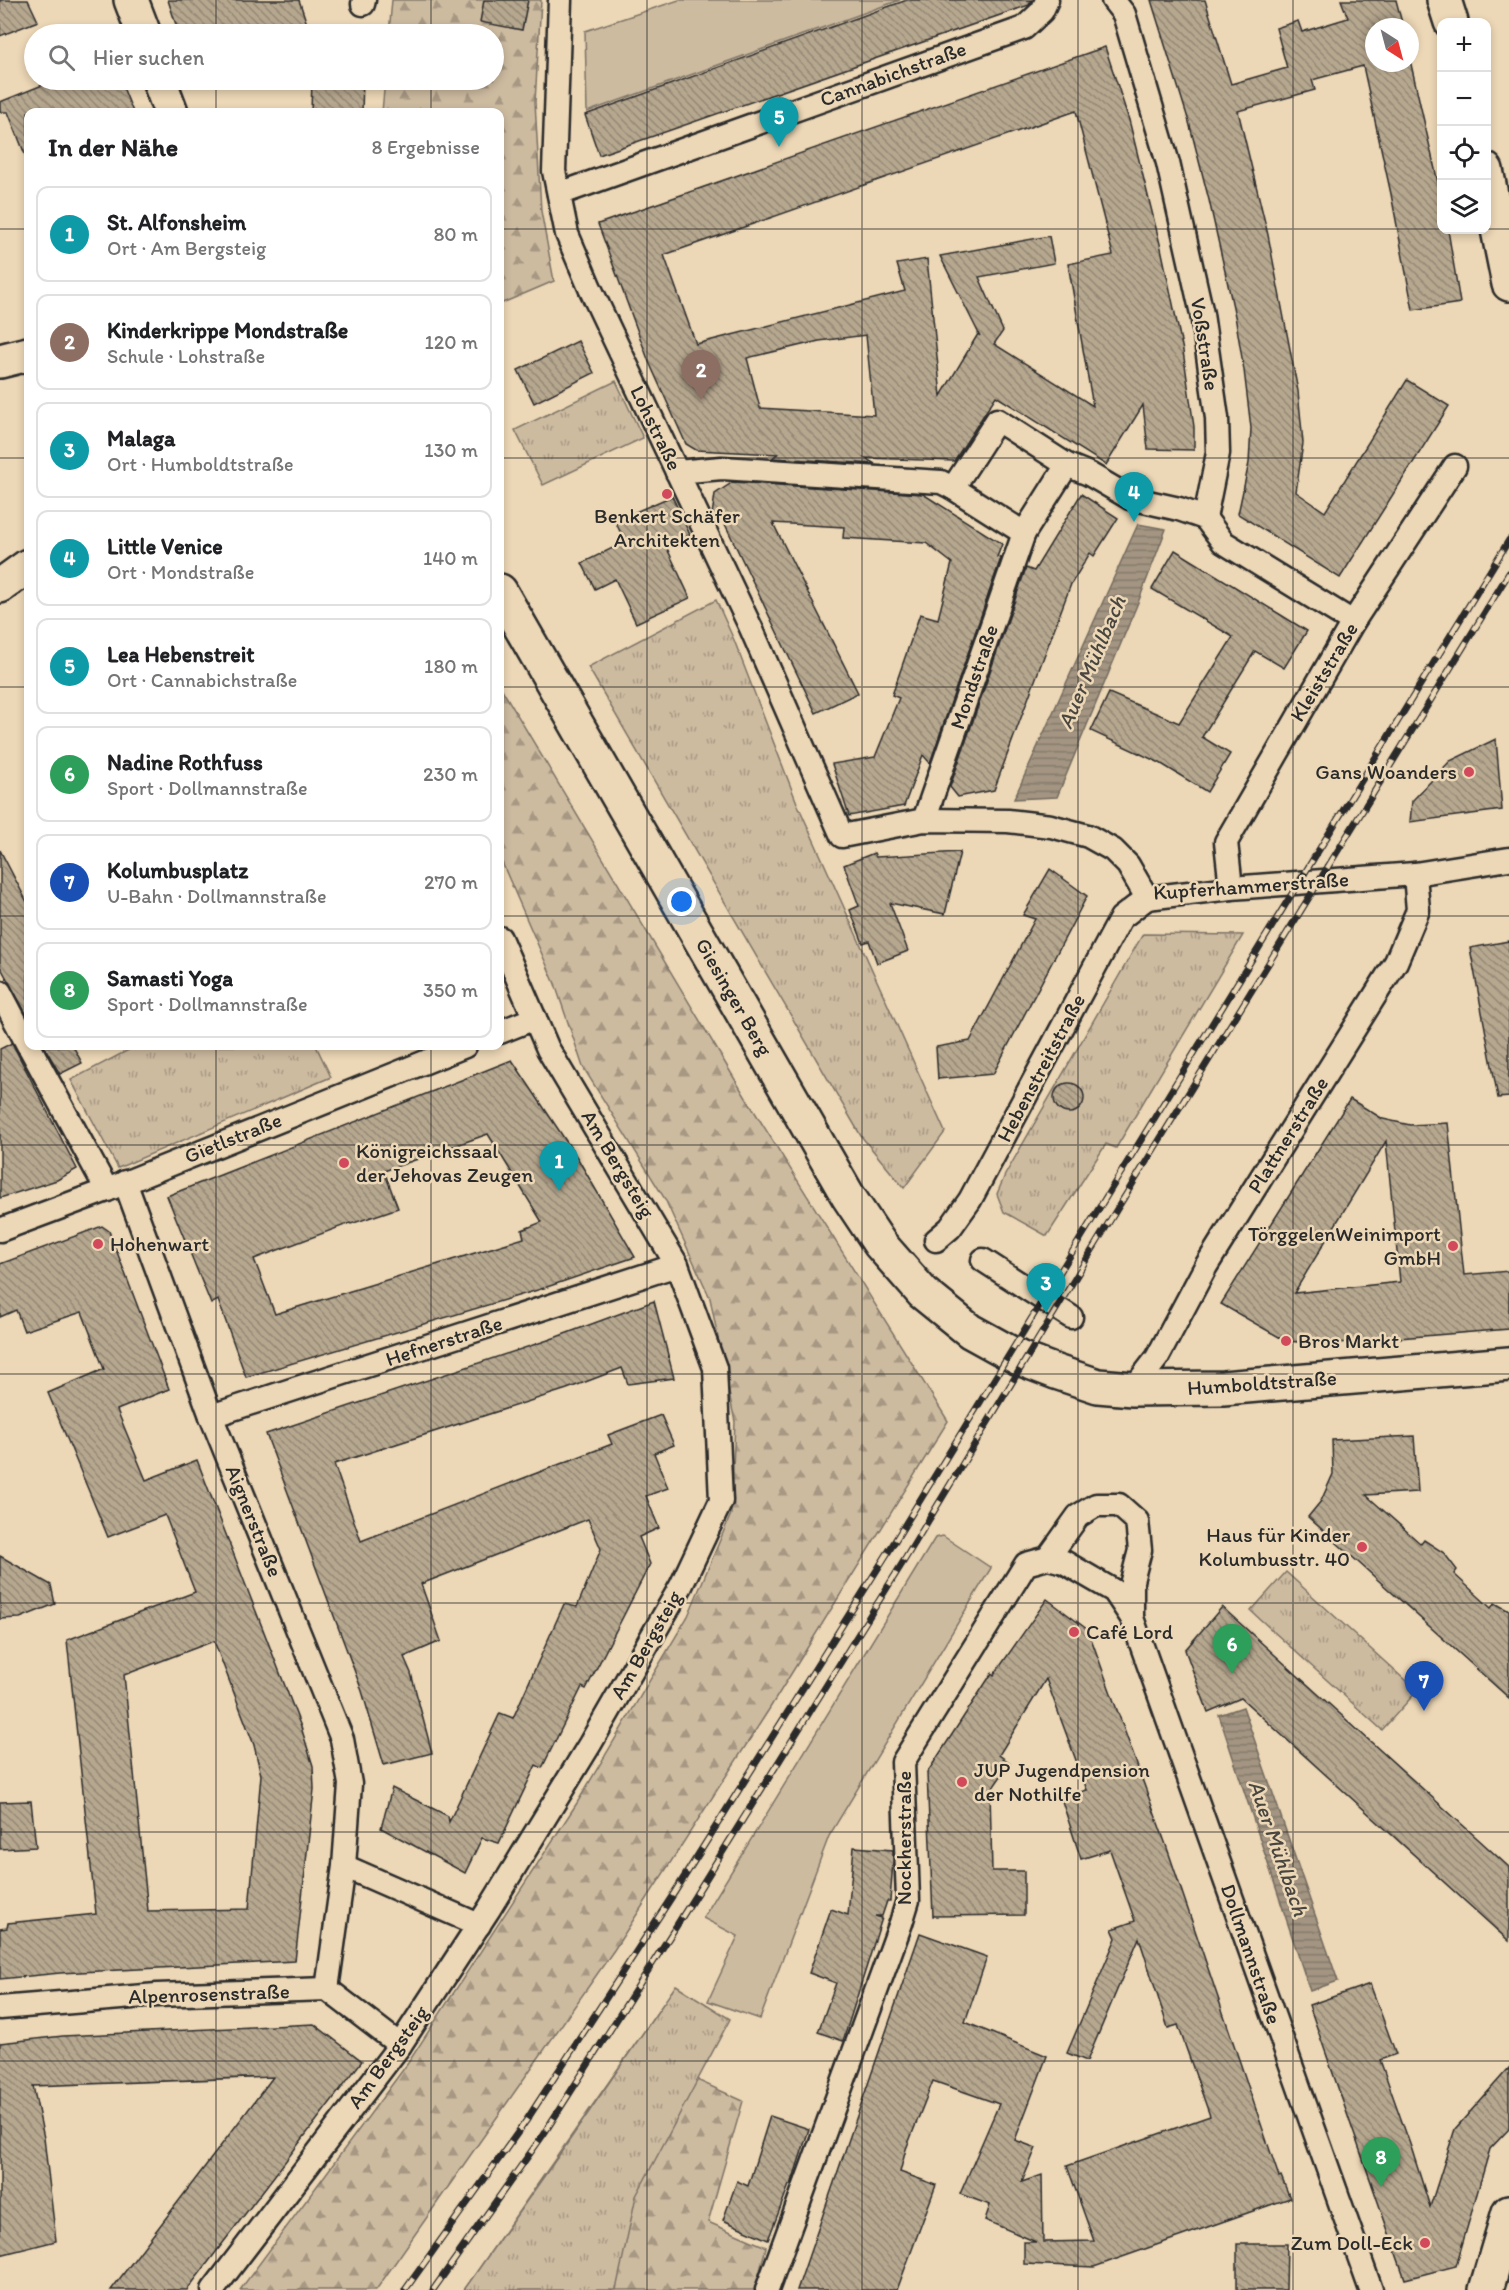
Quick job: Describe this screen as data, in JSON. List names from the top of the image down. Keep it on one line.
{"streets":{"main road":["Giesinger Berg","Humboldtstraße"],"street":["Cannabichstraße","Voßstraße","Lohstraße","Kleiststraße","Mondstraße","Kupferhammerstraße","Hebenstreitstraße","Plattnerstraße","Gietlstraße","Am Bergsteig","Hefnerstraße","Aignerstraße","Nockherstraße","Dollmannstraße","Alpenrosenstraße"]},"crossings":[["Cannabichstraße","Lohstraße"],["Lohstraße","Kupferhammerstraße"],["Kleiststraße","Kupferhammerstraße"],["Mondstraße","Kupferhammerstraße"],["Kupferhammerstraße","Hebenstreitstraße"],["Kupferhammerstraße","Plattnerstraße"],["Giesinger Berg","Humboldtstraße"],["Plattnerstraße","Humboldtstraße"],["Gietlstraße","Aignerstraße"],["Am Bergsteig","Hefnerstraße"],["Hefnerstraße","Aignerstraße"],["Aignerstraße","Alpenrosenstraße"],["Nockherstraße","Dollmannstraße"]],"water":["Auer Mühlbach"],"places":["Benkert Schäfer Architekten","Gans Woanders","Königreichssaal der Jehovas Zeugen","Hohenwart","TörggelenWeinimport GmbH","Bros Markt","Haus für Kinder Kolumbusstr. 40","Café Lord","JUP Jugendpension der Nothilfe","Zum Doll-Eck"],"north":"bottom right","page":{"map_buttons":["+","−"],"search":"Hier suchen","pins":["5","2","4","1","3","6","7","8"],"heading":["In der Nähe","8 Ergebnisse"],"list":[{"mark":"1","name":"St. Alfonsheim","note":"Ort · Am Bergsteig","value":"80 m"},{"mark":"2","name":"Kinderkrippe Mondstraße","note":"Schule · Lohstraße","value":"120 m"},{"mark":"3","name":"Malaga","note":"Ort · Humboldtstraße","value":"130 m"},{"mark":"4","name":"Little Venice","note":"Ort · Mondstraße","value":"140 m"},{"mark":"5","name":"Lea Hebenstreit","note":"Ort · Cannabichstraße","value":"180 m"},{"mark":"6","name":"Nadine Rothfuss","note":"Sport · Dollmannstraße","value":"230 m"},{"mark":"7","name":"Kolumbusplatz","note":"U-Bahn · Dollmannstraße","value":"270 m"},{"mark":"8","name":"Samasti Yoga","note":"Sport · Dollmannstraße","value":"350 m"}]}}
